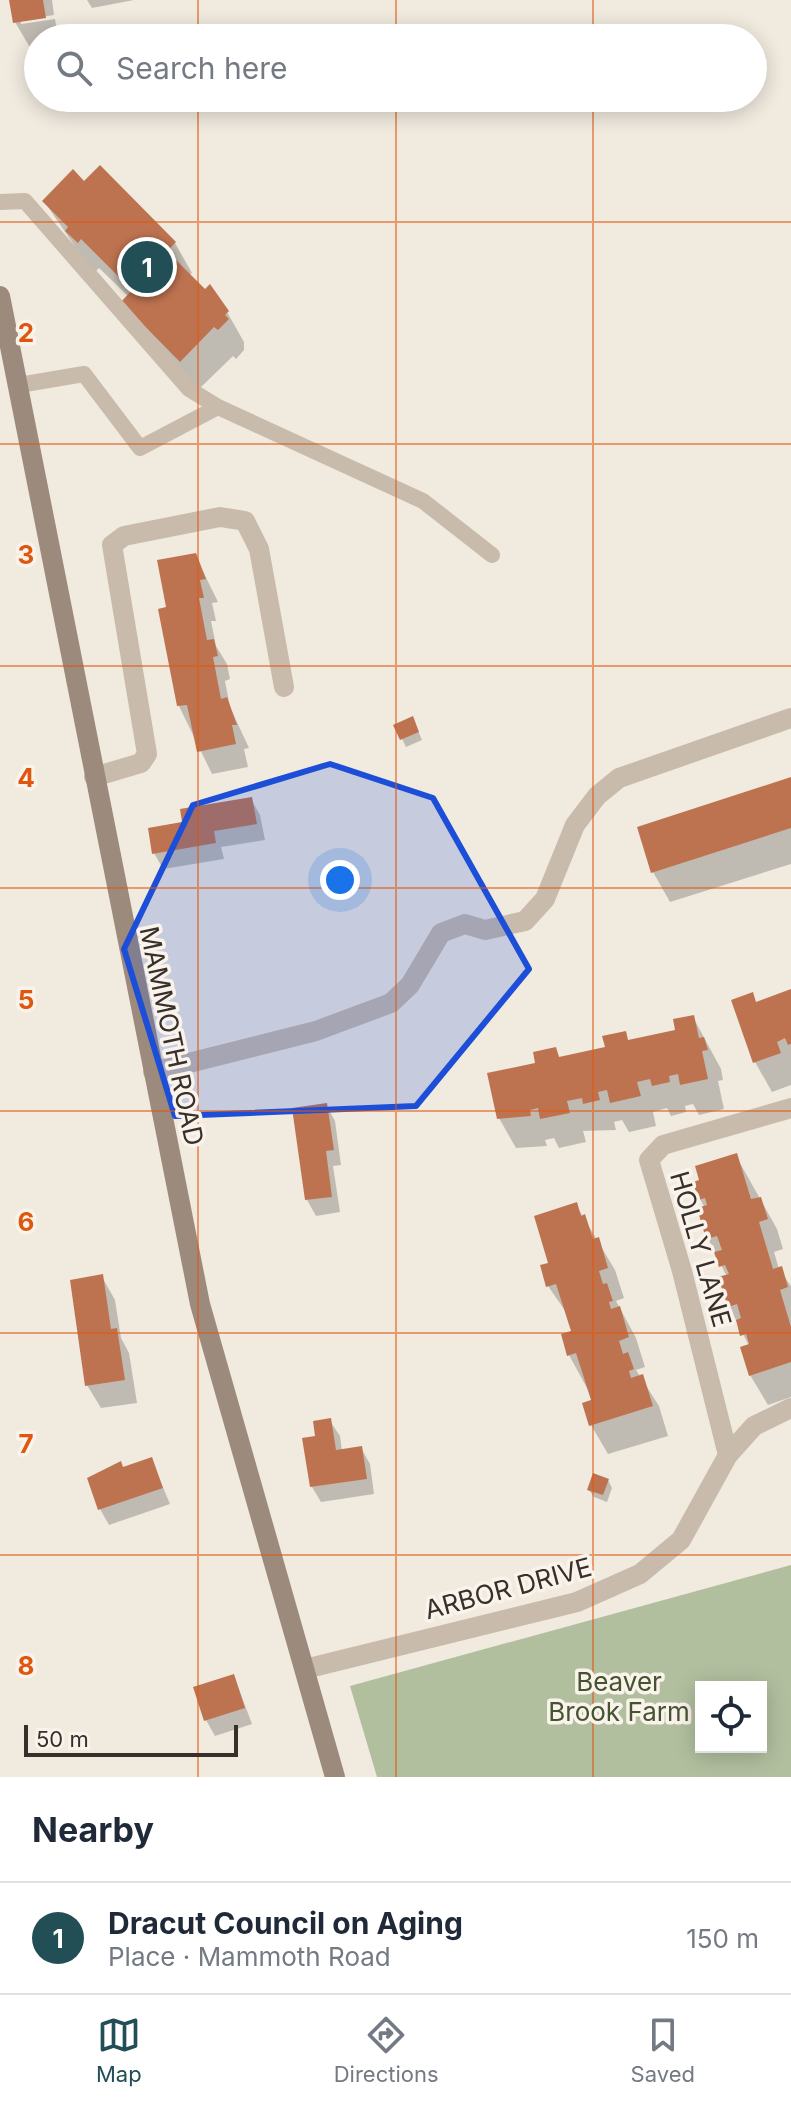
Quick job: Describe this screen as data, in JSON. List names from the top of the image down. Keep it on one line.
{"streets":{"main road":["MAMMOTH ROAD"],"street":["HOLLY LANE","ARBOR DRIVE"]},"crossings":[["MAMMOTH ROAD","ARBOR DRIVE"],["HOLLY LANE","ARBOR DRIVE"]],"parks":["Beaver Brook Farm"],"scale_bar":"50 m","page":{"search":"Search here","pins":"1","scale":"50 m","heading":"Nearby","list":[{"mark":"1","name":"Dracut Council on Aging","note":"Place · Mammoth Road","value":"150 m"}],"nav":["Map","Directions","Saved"]},"grid":{"rows":["2","3","4","5","6","7","8"]}}
